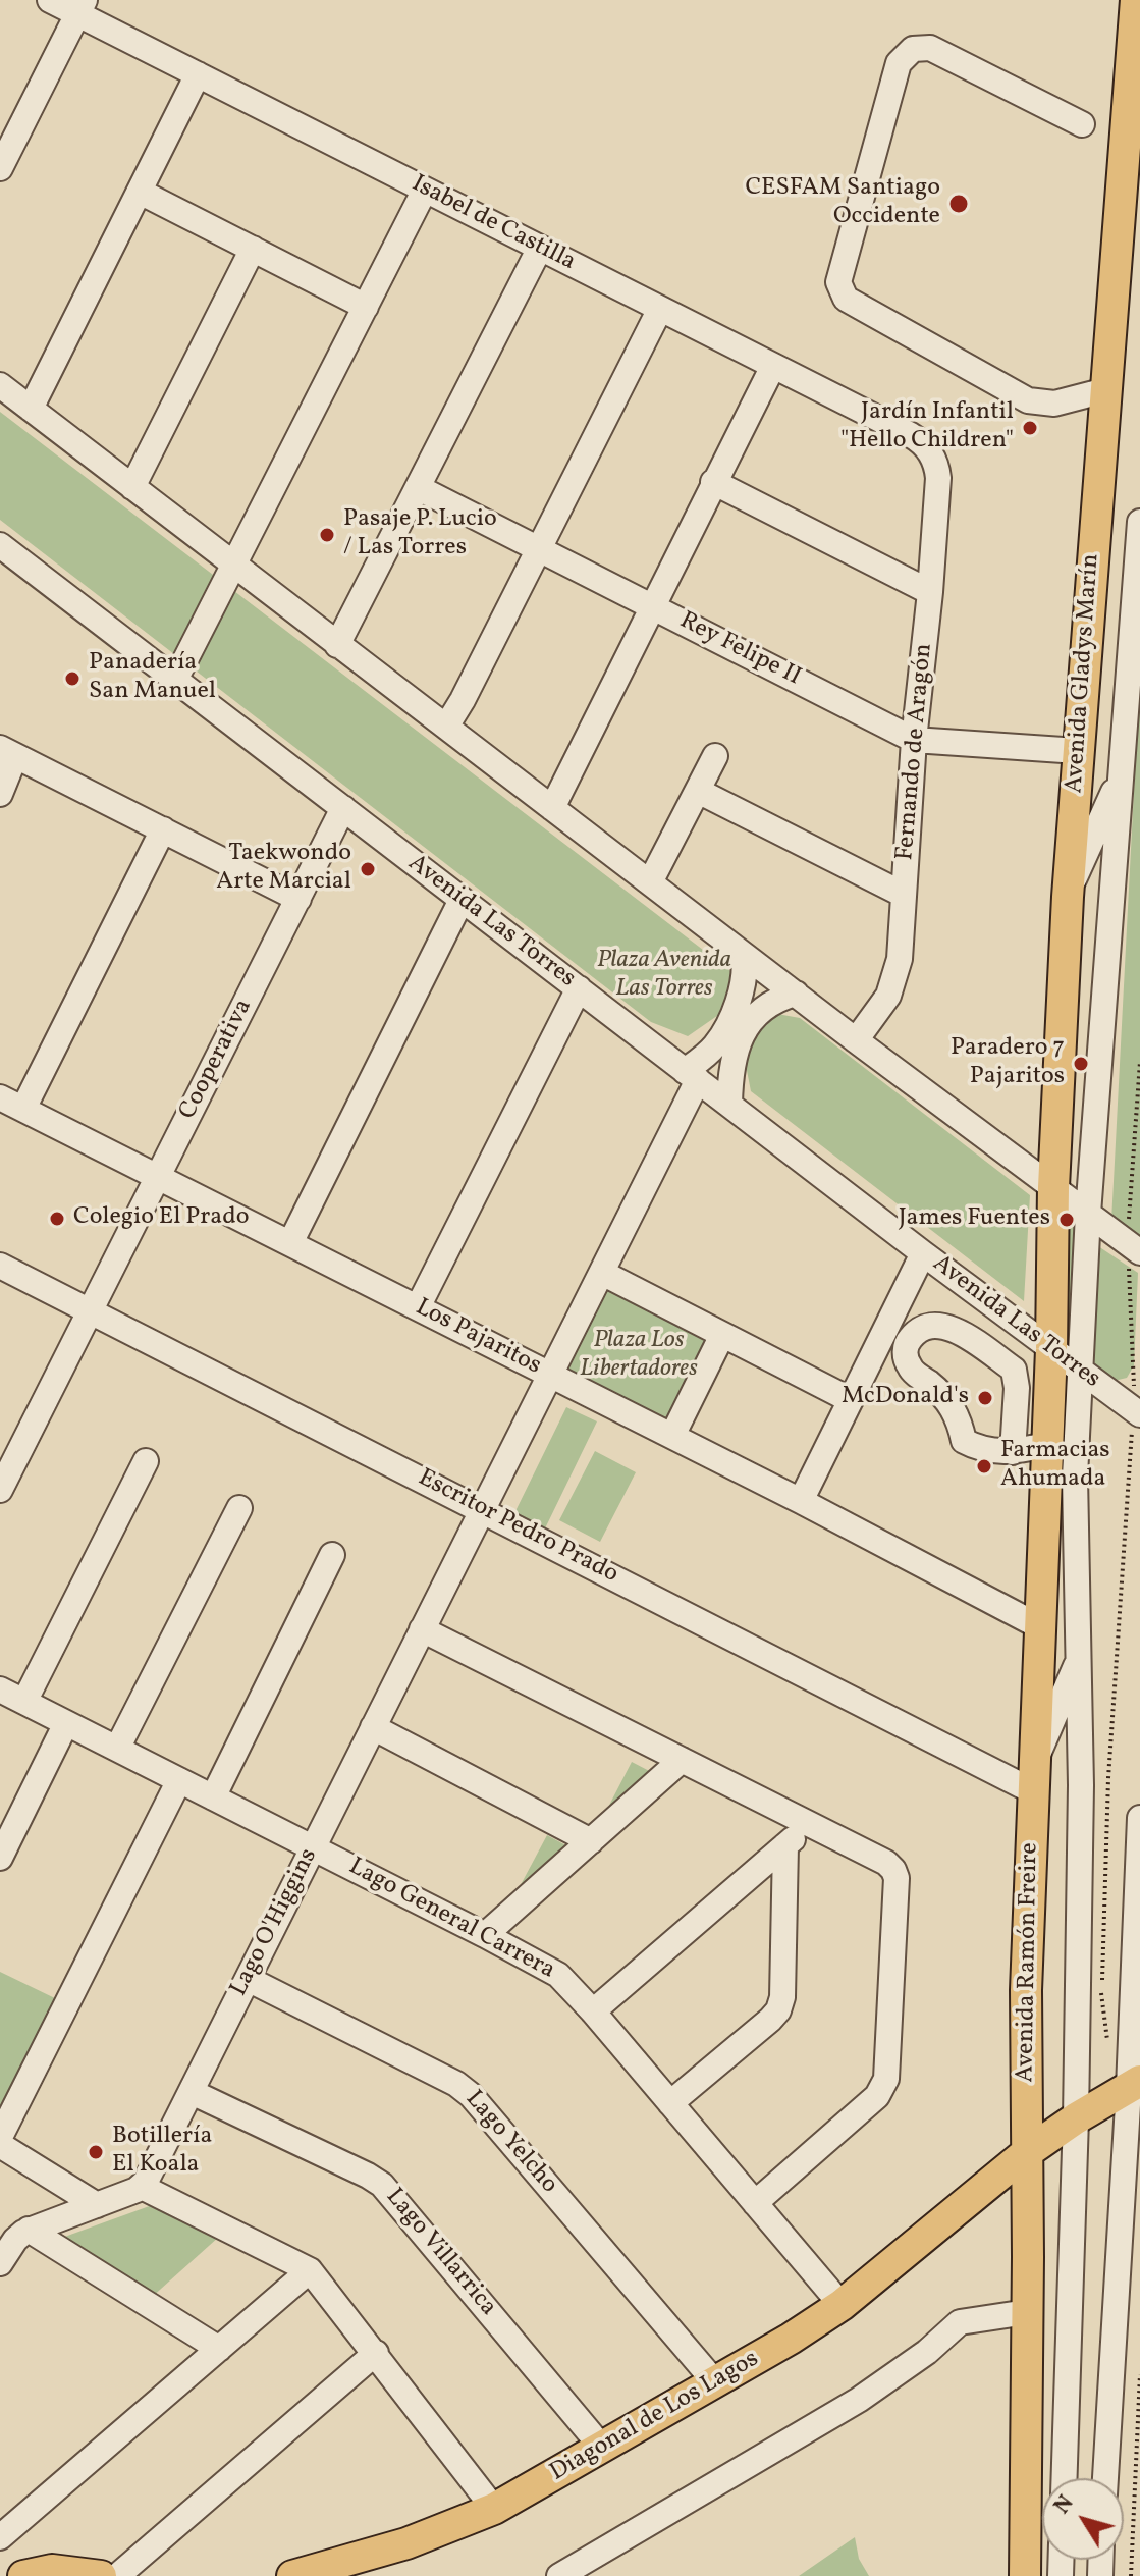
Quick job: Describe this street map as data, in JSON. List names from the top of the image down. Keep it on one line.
{"streets":{"main road":["Avenida Gladys Marín","Avenida Ramón Freire","Diagonal de Los Lagos"],"street":["Isabel de Castilla","Rey Felipe II","Fernando de Aragón","Avenida Las Torres","Cooperativa","Los Pajaritos","Escritor Pedro Prado","Lago General Carrera","Lago O'Higgins","Lago Yelcho","Lago Villarrica"]},"crossings":[["Isabel de Castilla","Fernando de Aragón"],["Rey Felipe II","Avenida Gladys Marín"],["Rey Felipe II","Fernando de Aragón"],["Avenida Gladys Marín","Avenida Las Torres"],["Avenida Gladys Marín","Avenida Ramón Freire"],["Avenida Las Torres","Cooperativa"],["Avenida Las Torres","Lago O'Higgins"],["Avenida Las Torres","Avenida Ramón Freire"],["Cooperativa","Los Pajaritos"],["Cooperativa","Escritor Pedro Prado"],["Los Pajaritos","Lago O'Higgins"],["Los Pajaritos","Avenida Ramón Freire"],["Escritor Pedro Prado","Lago O'Higgins"],["Escritor Pedro Prado","Avenida Ramón Freire"],["Lago General Carrera","Lago O'Higgins"],["Lago General Carrera","Diagonal de Los Lagos"],["Lago O'Higgins","Lago Yelcho"],["Lago O'Higgins","Lago Villarrica"],["Avenida Ramón Freire","Diagonal de Los Lagos"],["Lago Yelcho","Diagonal de Los Lagos"],["Lago Villarrica","Diagonal de Los Lagos"]],"parks":["Plaza Avenida Las Torres","Plaza Los Libertadores"],"places":["CESFAM Santiago Occidente","Jardín Infantil \"Hello Children\"","Pasaje P. Lucio / Las Torres","Panadería San Manuel","Taekwondo Arte Marcial","Paradero 7 Pajaritos","Colegio El Prado","James Fuentes","McDonald's","Farmacias Ahumada","Botillería El Koala"],"north":"top left"}
